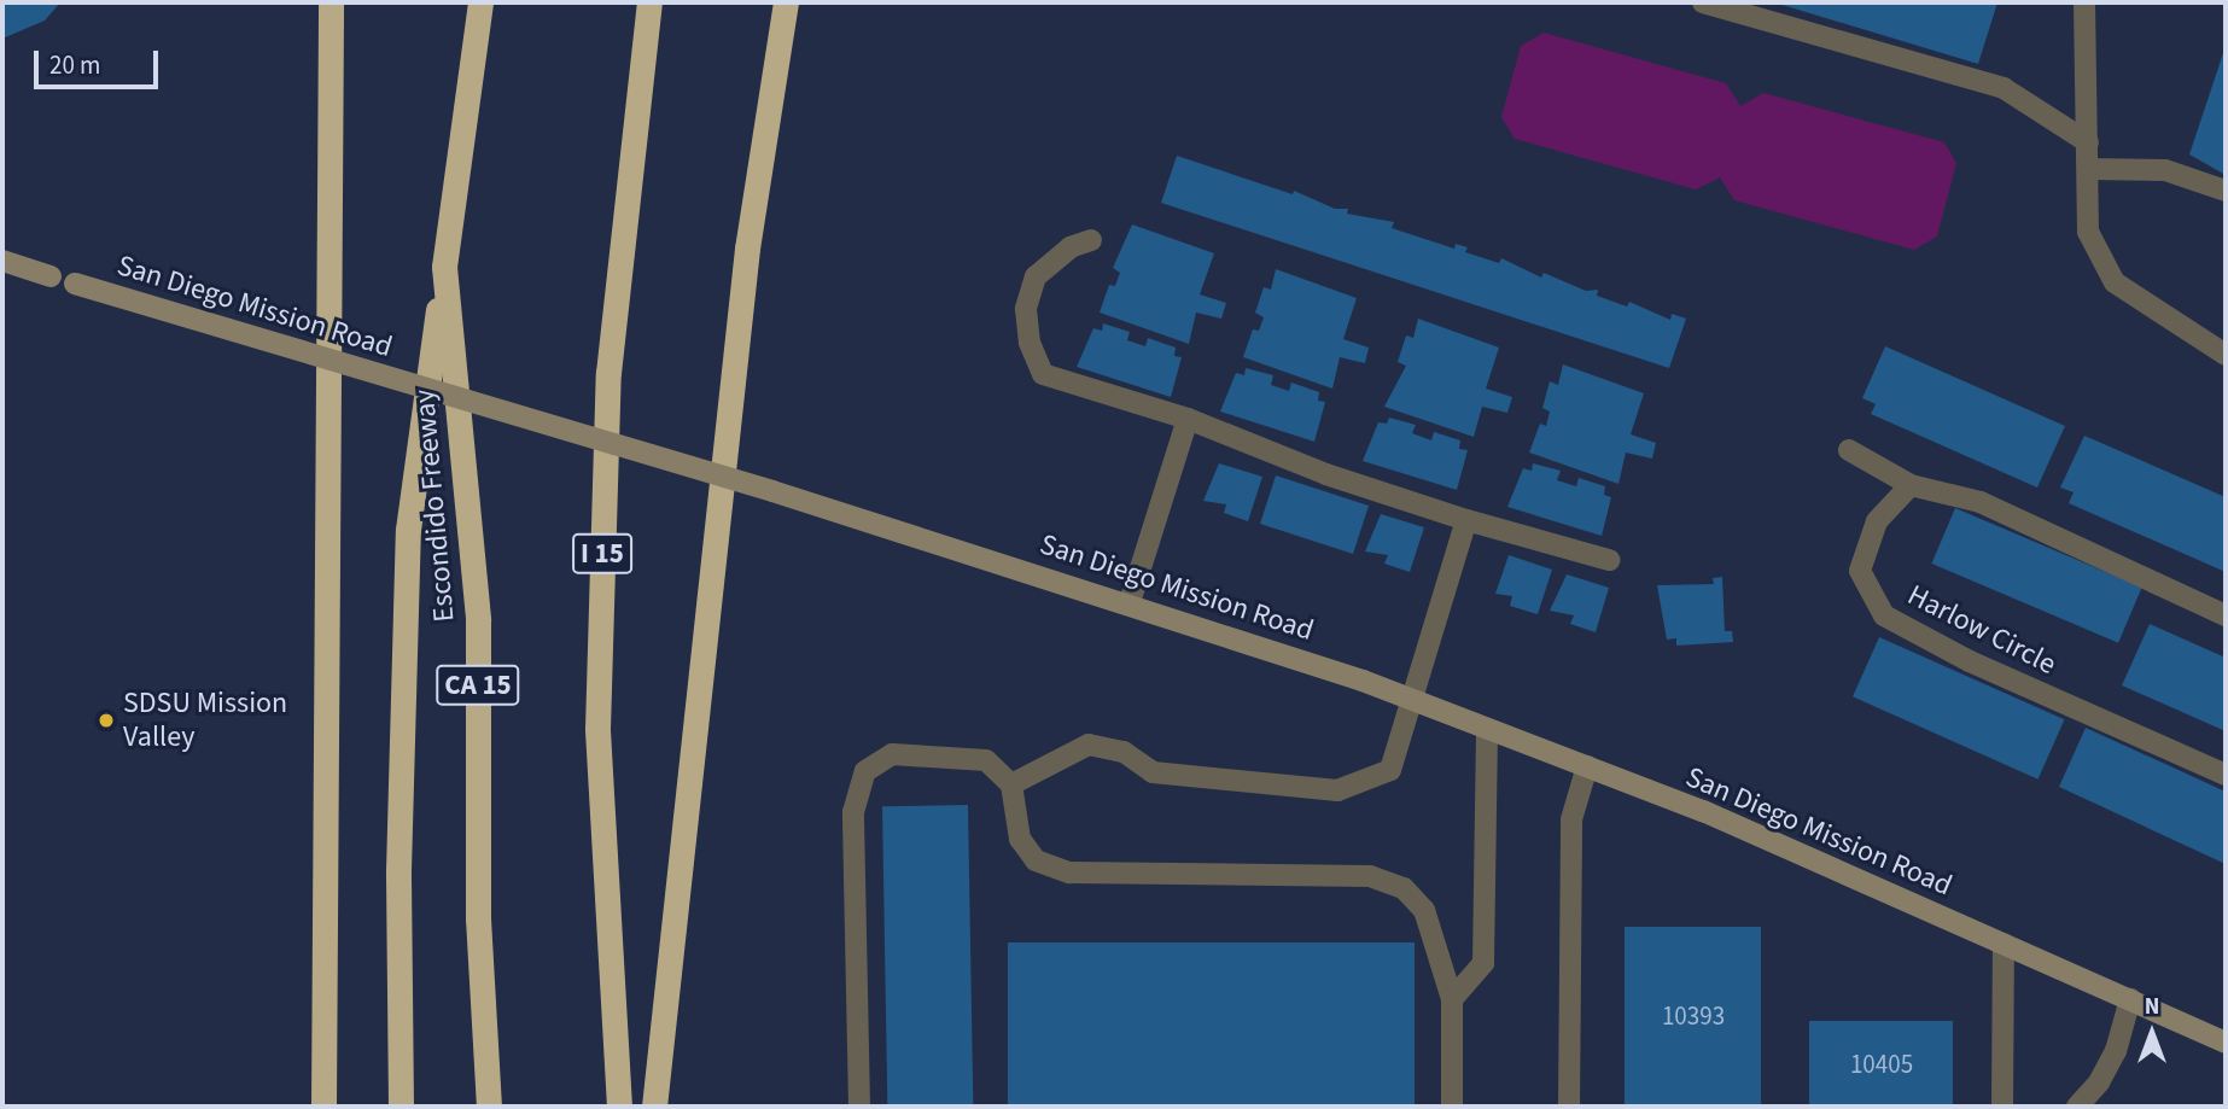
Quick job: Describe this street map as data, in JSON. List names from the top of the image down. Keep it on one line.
{"streets":{"highway":["Escondido Freeway","I 15","CA 15"],"main road":["San Diego Mission Road"],"street":["Harlow Circle"]},"places":["SDSU Mission Valley"],"house_numbers":["10393","10405"],"scale_bar":"20 m","north":"top"}
